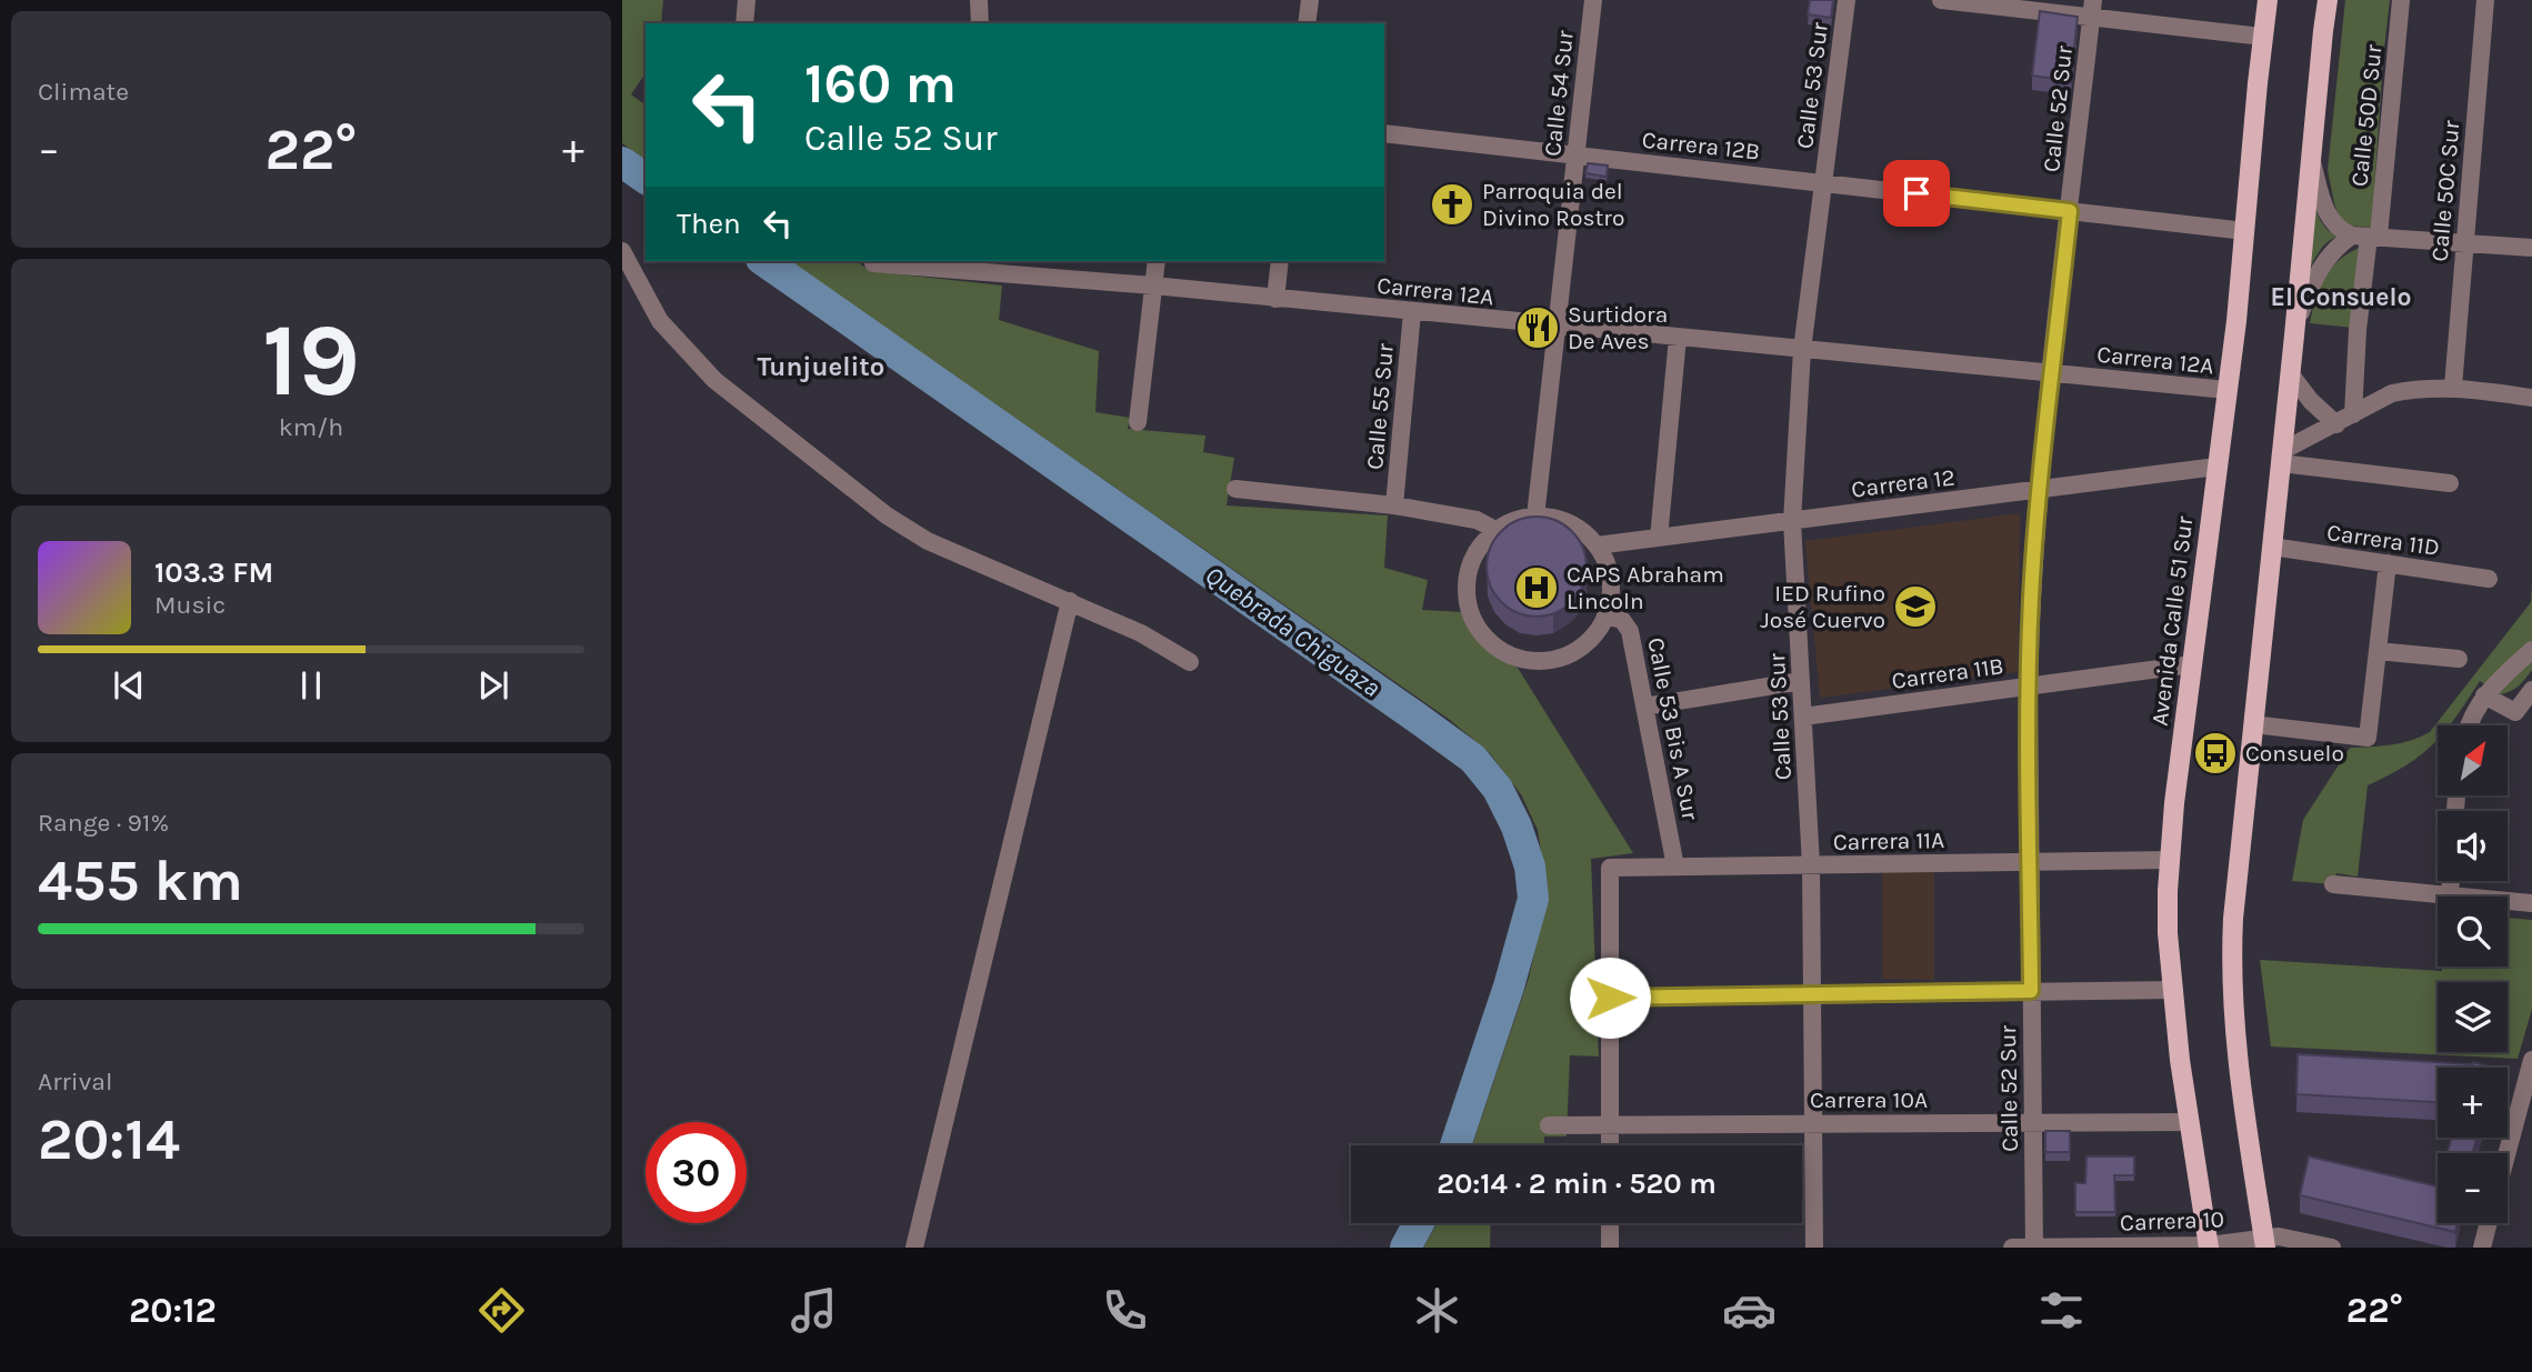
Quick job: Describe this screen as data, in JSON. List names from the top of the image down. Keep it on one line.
{"streets":{"main road":["Avenida Calle 51 Sur"],"street":["Calle 53 Sur","Calle 54 Sur","Calle 52 Sur","Calle 50D Sur","Carrera 12B","Calle 50C Sur","Carrera 12A","Calle 55 Sur","Carrera 12","Carrera 11D","Carrera 11B","Calle 53 Bis A Sur","Carrera 11A","Carrera 10A","Carrera 10"]},"crossings":[["Calle 53 Sur","Carrera 12B"],["Calle 53 Sur","Carrera 12A"],["Calle 53 Sur","Carrera 12"],["Calle 53 Sur","Carrera 11B"],["Calle 53 Sur","Carrera 11A"],["Calle 53 Sur","Carrera 10A"],["Calle 54 Sur","Carrera 12B"],["Calle 54 Sur","Carrera 12A"],["Calle 54 Sur","Carrera 12"],["Calle 54 Sur","Calle 53 Bis A Sur"],["Calle 52 Sur","Carrera 12B"],["Calle 52 Sur","Carrera 12A"],["Calle 52 Sur","Carrera 12"],["Calle 52 Sur","Carrera 11B"],["Calle 52 Sur","Carrera 11A"],["Calle 52 Sur","Carrera 10A"],["Calle 52 Sur","Carrera 10"],["Carrera 12B","Avenida Calle 51 Sur"],["Carrera 12A","Calle 55 Sur"],["Carrera 12A","Avenida Calle 51 Sur"],["Carrera 12","Avenida Calle 51 Sur"],["Carrera 12","Calle 53 Bis A Sur"],["Avenida Calle 51 Sur","Carrera 11B"],["Avenida Calle 51 Sur","Carrera 11A"],["Avenida Calle 51 Sur","Carrera 10A"],["Avenida Calle 51 Sur","Carrera 10"],["Calle 53 Bis A Sur","Carrera 11A"]],"districts":["El Consuelo","Tunjuelito"],"water":["Quebrada Chiguaza"],"places":{"church":["Parroquia del Divino Rostro"],"restaurant":["Surtidora De Aves"],"hospital":["CAPS Abraham Lincoln"],"school or university":["IED Rufino José Cuervo"],"bus stop":["Consuelo"]},"north":"top right","page":{"tile":["Climate",["19","km/h"],["Range · 91%","455 km"],["Arrival","20:14"]],"turn":["160 m","Calle 52 Sur"],"heat":["−","22°","+"],"then":"Then","song":["103.3 FM","Music"],"map_buttons":["+","−"],"limit":"30","trip":"20:14 · 2 min · 520 m","tabs":["20:12","22°"]}}
